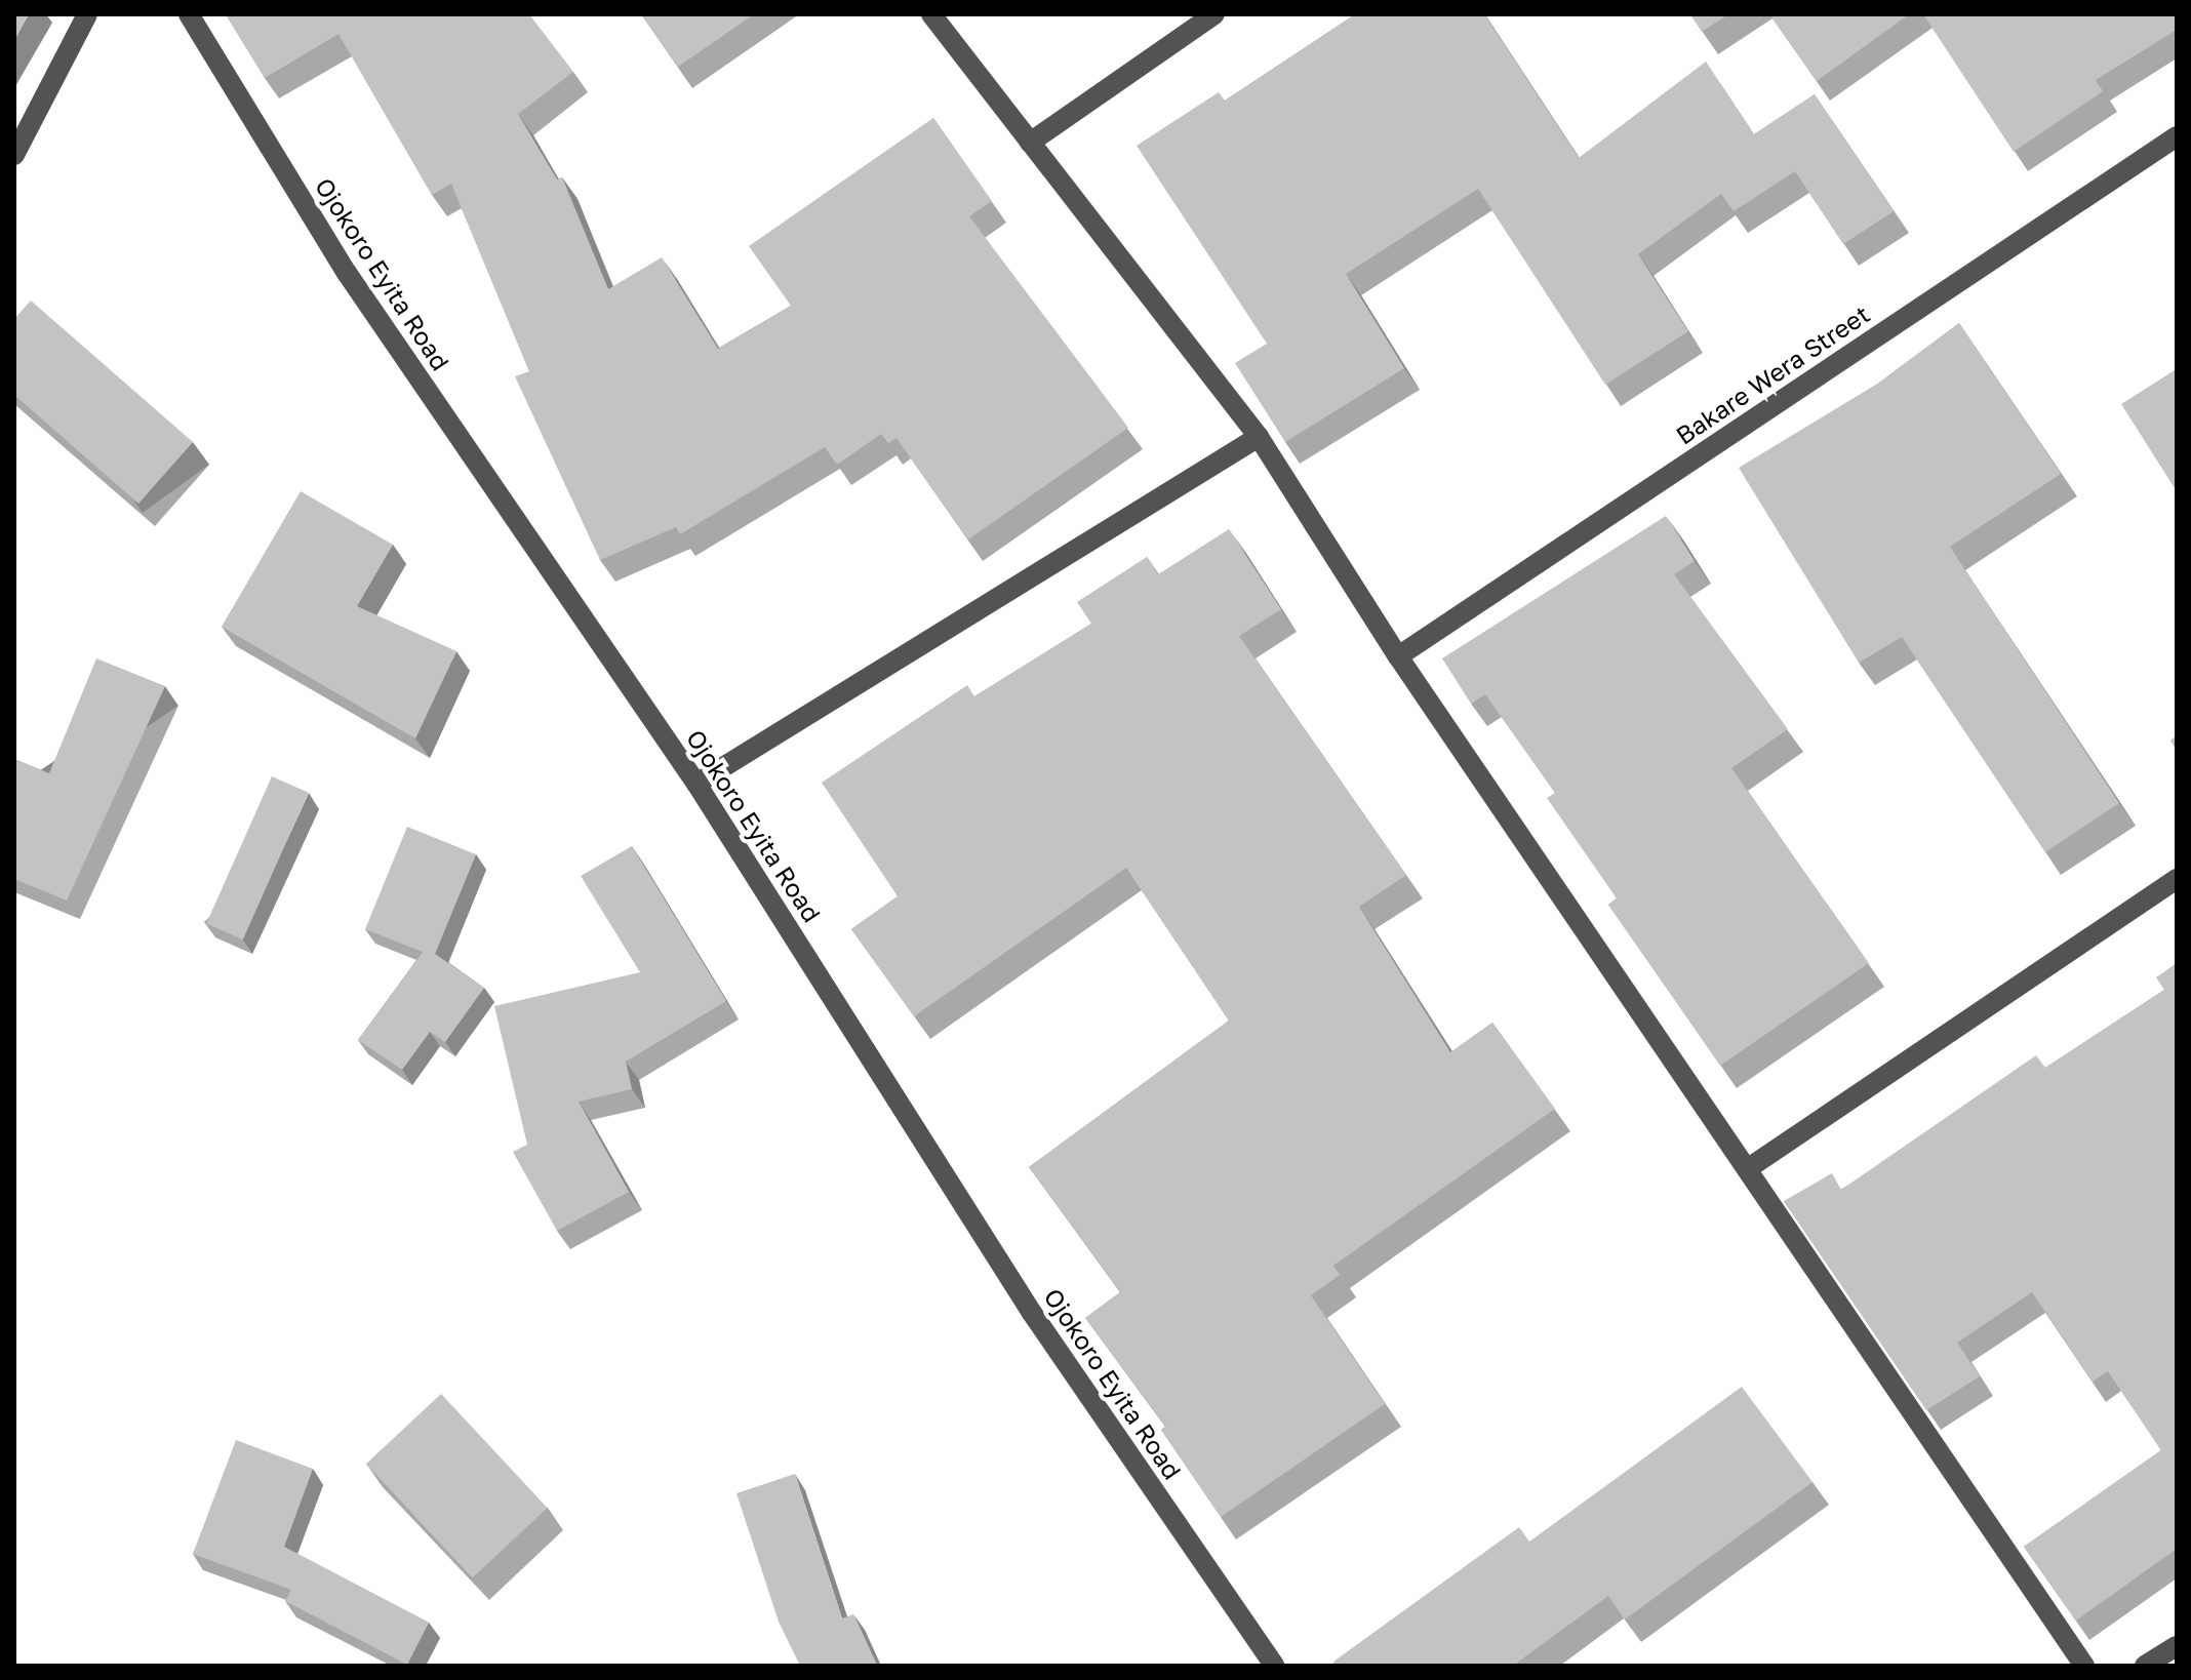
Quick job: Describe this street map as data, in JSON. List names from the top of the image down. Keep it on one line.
{"streets":{"street":["Ojokoro Eyita Road","Bakare Wera Street"]}}
